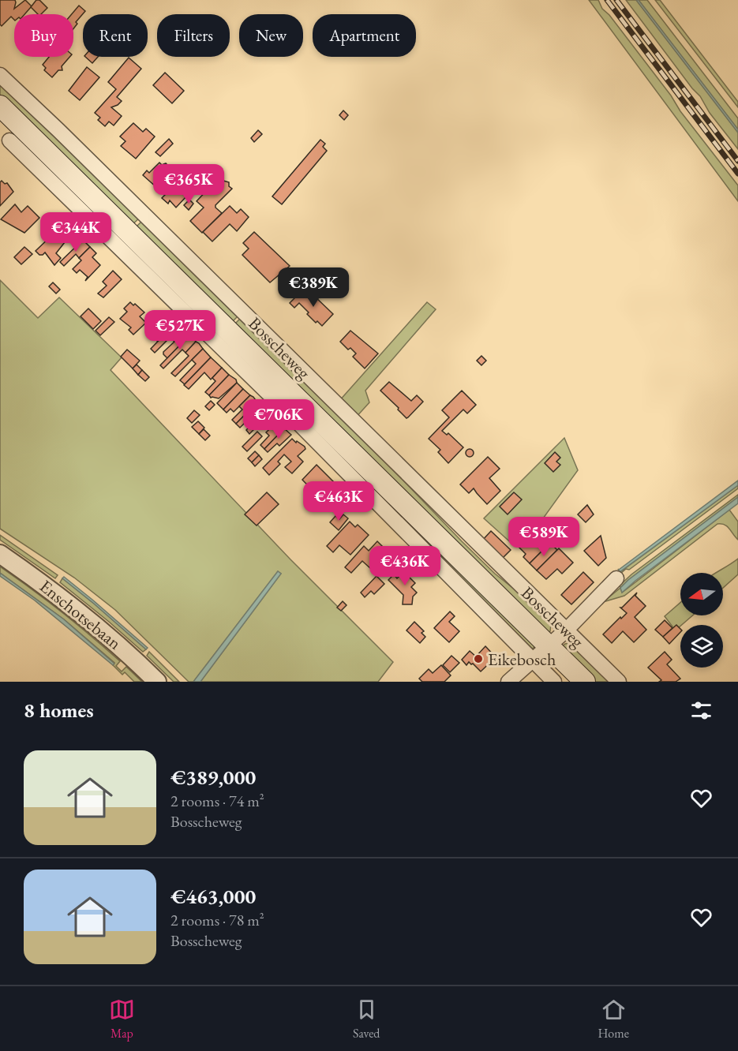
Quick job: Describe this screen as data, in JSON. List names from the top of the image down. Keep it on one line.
{"streets":{"main road":["Bosscheweg"],"street":["Enschotsebaan"]},"places":["Eikebosch"],"north":"left","page":{"chip":["Buy","Rent","Filters","New","Apartment"],"price":["€365K","€344K","€389K","€527K","€706K","€463K","€589K","€436K"],"heading":"8 homes","list":[{"name":"€389,000","note":"2 rooms · 74 m² · Bosscheweg"},{"name":"€463,000","note":"2 rooms · 78 m² · Bosscheweg"}],"tabs":["Map","Saved","Home"]}}
